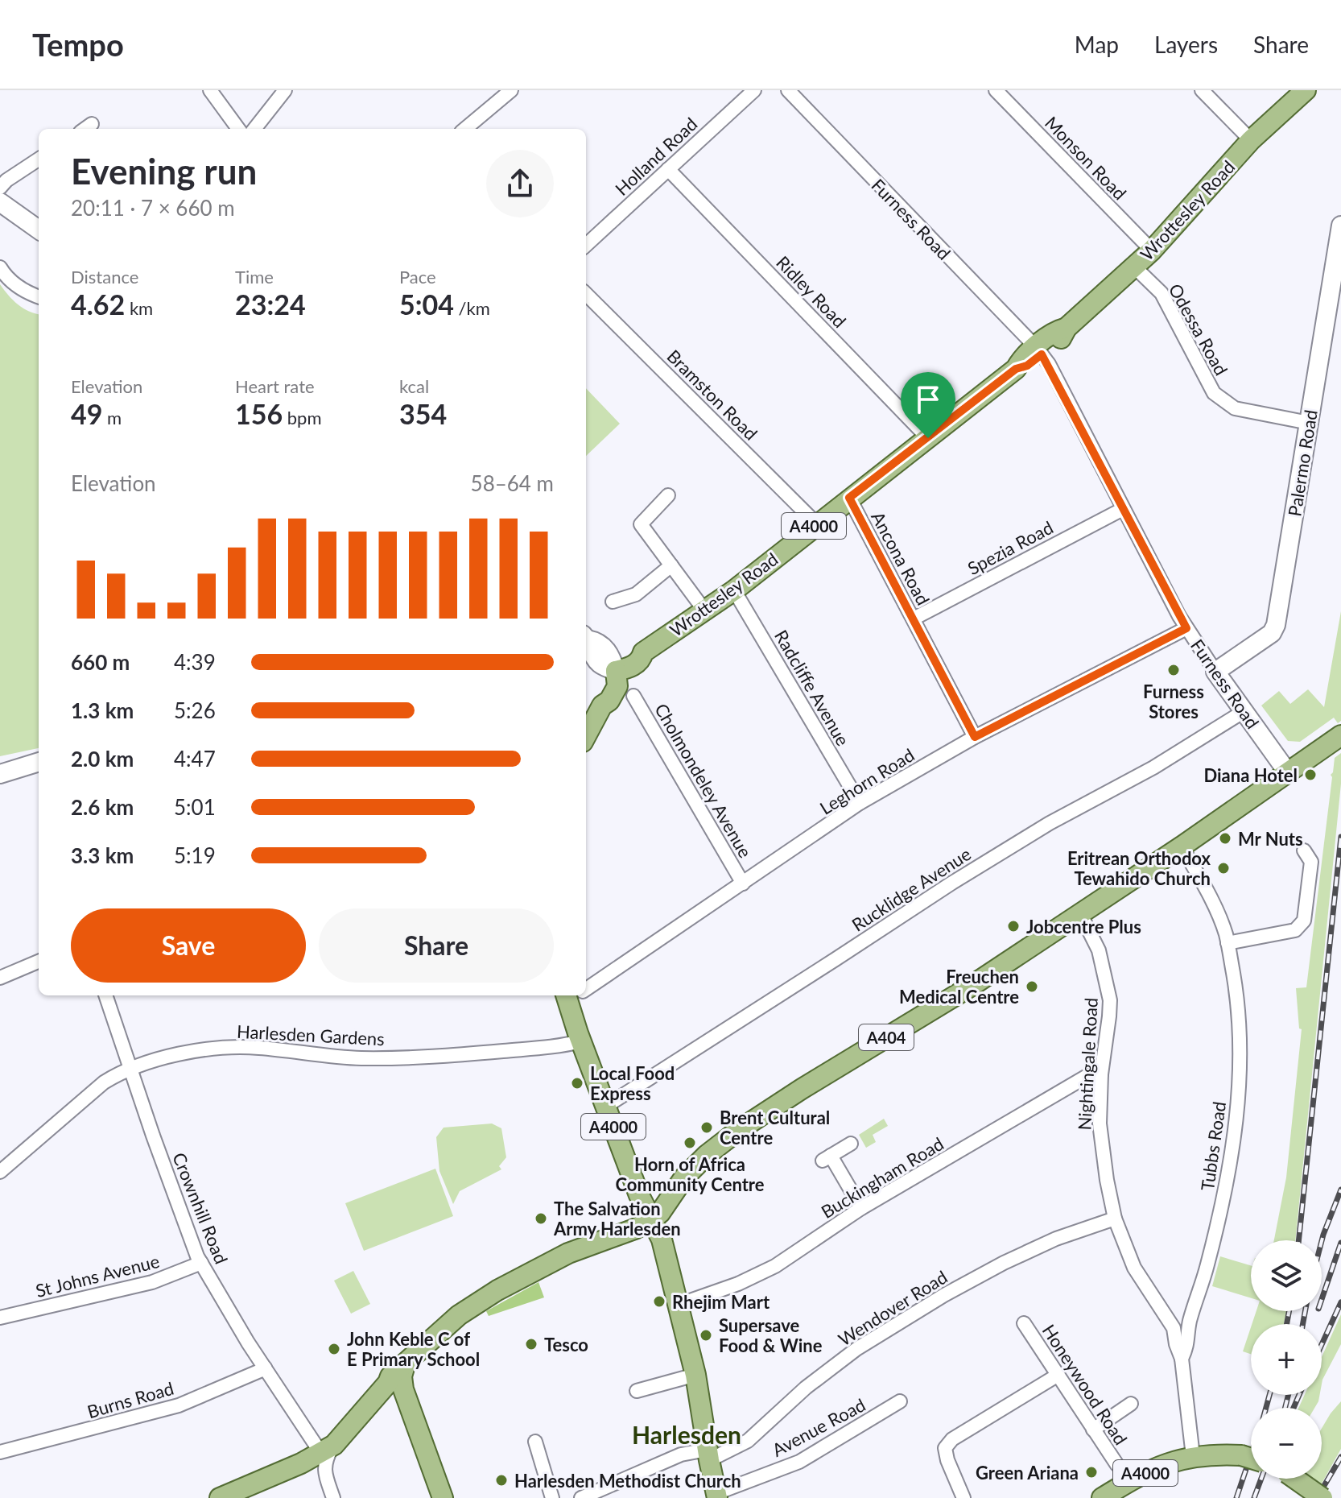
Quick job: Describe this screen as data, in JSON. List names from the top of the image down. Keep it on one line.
{"streets":{"main road":["Wrottesley Road","A4000","A404"],"street":["Holland Road","Monson Road","Furness Road","Ridley Road","Odessa Road","Bramston Road","Palermo Road","Spezia Road","Ancona Road","Radcliffe Avenue","Cholmondeley Avenue","Leghorn Road","Rucklidge Avenue","Harlesden Gardens","Nightingale Road","Tubbs Road","Buckingham Road","Crownhill Road","St Johns Avenue","Wendover Road","Honeywood Road","Burns Road","Avenue Road"]},"crossings":[["Holland Road","Ridley Road"],["Monson Road","Wrottesley Road"],["Wrottesley Road","Furness Road"],["Wrottesley Road","Ridley Road"],["Wrottesley Road","Odessa Road"],["Wrottesley Road","Bramston Road"],["Wrottesley Road","Ancona Road"],["Wrottesley Road","Radcliffe Avenue"],["Wrottesley Road","Cholmondeley Avenue"],["Furness Road","Palermo Road"],["Furness Road","Spezia Road"],["Furness Road","Leghorn Road"],["Furness Road","Rucklidge Avenue"],["Furness Road","A404"],["Odessa Road","Palermo Road"],["A4000","Rucklidge Avenue"],["A4000","Harlesden Gardens"],["A4000","A404"],["A4000","Tubbs Road"],["Spezia Road","Ancona Road"],["Ancona Road","Leghorn Road"],["Radcliffe Avenue","Leghorn Road"],["Cholmondeley Avenue","Leghorn Road"],["Harlesden Gardens","Crownhill Road"],["A404","Nightingale Road"],["A404","Tubbs Road"],["A404","Crownhill Road"],["Nightingale Road","Tubbs Road"],["Nightingale Road","Buckingham Road"],["Nightingale Road","Wendover Road"],["Crownhill Road","St Johns Avenue"],["Crownhill Road","Burns Road"]],"districts":["Harlesden"],"places":["Furness Stores","Diana Hotel","Mr Nuts","Eritrean Orthodox Tewahido Church","Jobcentre Plus","Freuchen Medical Centre","Local Food Express","Brent Cultural Centre","Horn of Africa Community Centre","The Salvation Army Harlesden","Rhejim Mart","Supersave Food & Wine","Tesco","John Keble C of E Primary School","Green Ariana","Harlesden Methodist Church"],"page":{"header":"Tempo","nav":["Map","Layers","Share"],"heading":["Evening run","20:11 · 7 × 660 m"],"stats":[["Distance","4.62 km"],["Time","23:24"],["Pace","5:04 /km"],["Elevation","49 m"],["Heart rate","156 bpm"],["kcal","354"]],"chart":["Elevation","58–64 m"],"list":[{"name":"660 m","note":"4:39"},{"name":"1.3 km","note":"5:26"},{"name":"2.0 km","note":"4:47"},{"name":"2.6 km","note":"5:01"},{"name":"3.3 km","note":"5:19"}],"buttons":["Save","Share"],"map_buttons":["+","−"]}}
